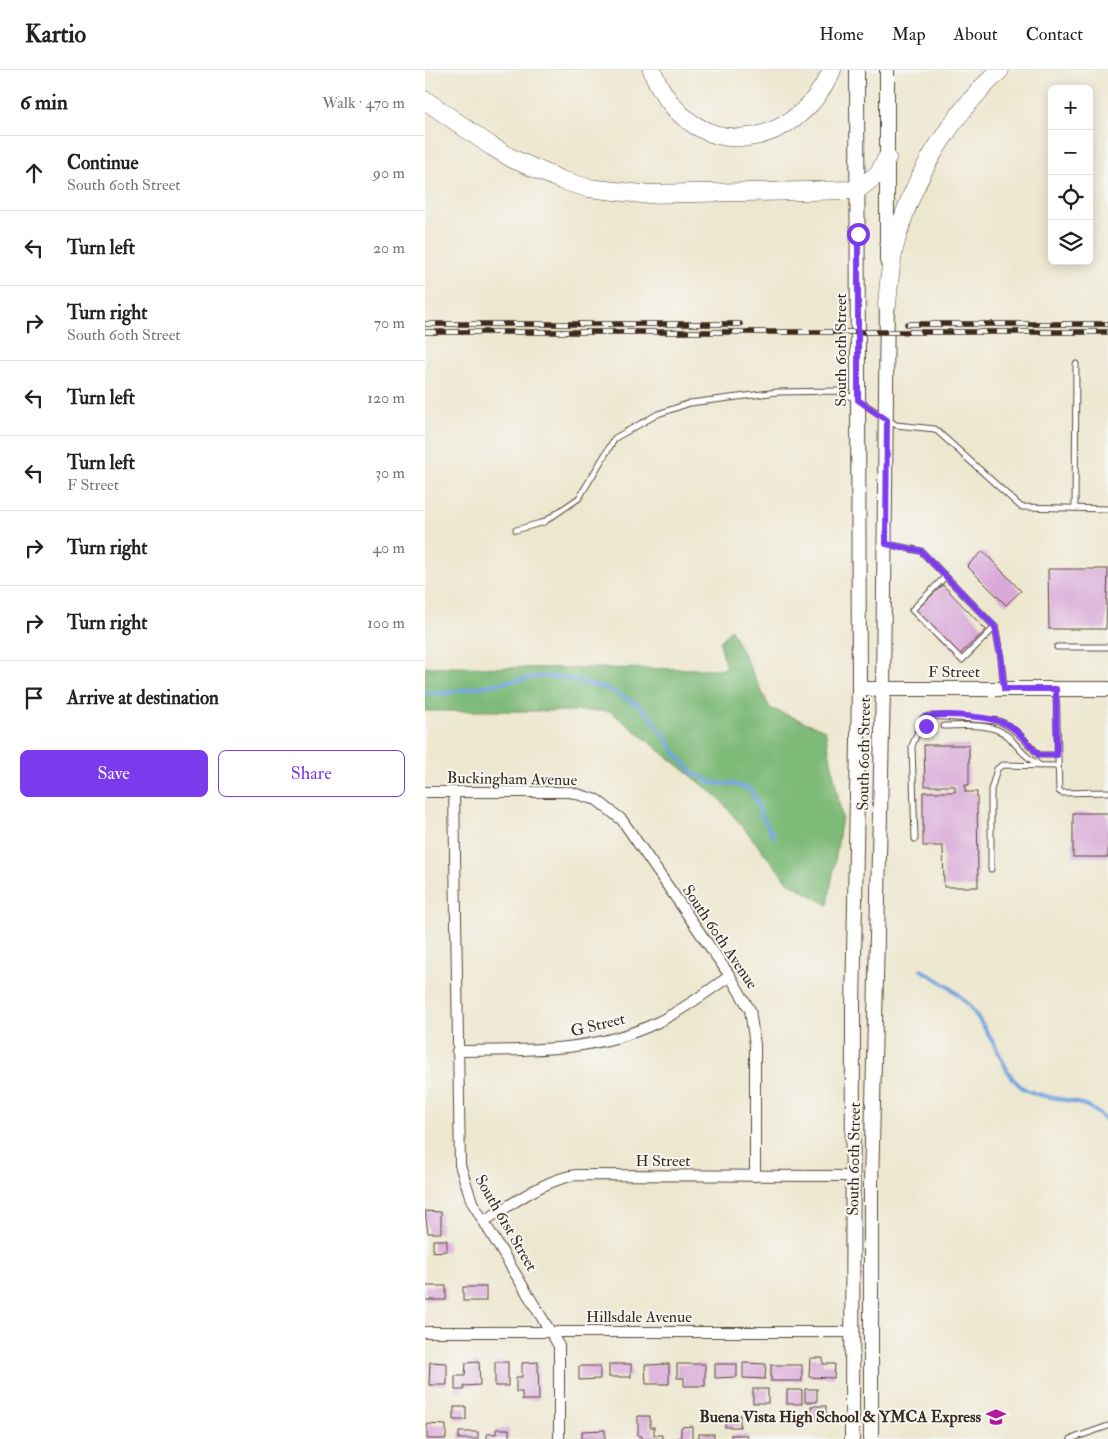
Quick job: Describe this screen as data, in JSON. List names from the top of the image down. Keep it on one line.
{"streets":{"main road":["South 60th Street","F Street"],"street":["Buckingham Avenue","South 60th Avenue","G Street","H Street","South 61st Street","Hillsdale Avenue"]},"crossings":[["South 60th Street","F Street"],["South 60th Street","H Street"],["South 60th Street","Hillsdale Avenue"],["Buckingham Avenue","South 60th Avenue"],["Buckingham Avenue","South 61st Street"],["South 60th Avenue","G Street"],["South 60th Avenue","H Street"],["G Street","South 61st Street"],["H Street","South 61st Street"],["South 61st Street","Hillsdale Avenue"]],"places":{"school or university":["Buena Vista High School & YMCA Express"]},"page":{"header":"Kartio","nav":["Home","Map","About","Contact"],"heading":["6 min","Walk · 470 m"],"map_buttons":["+","−"],"list":[["Continue","South 60th Street","90 m"],["Turn left","20 m"],["Turn right","South 60th Street","70 m"],["Turn left","120 m"],["Turn left","F Street","30 m"],["Turn right","40 m"],["Turn right","100 m"],"Arrive at destination"],"buttons":["Save","Share"]}}
